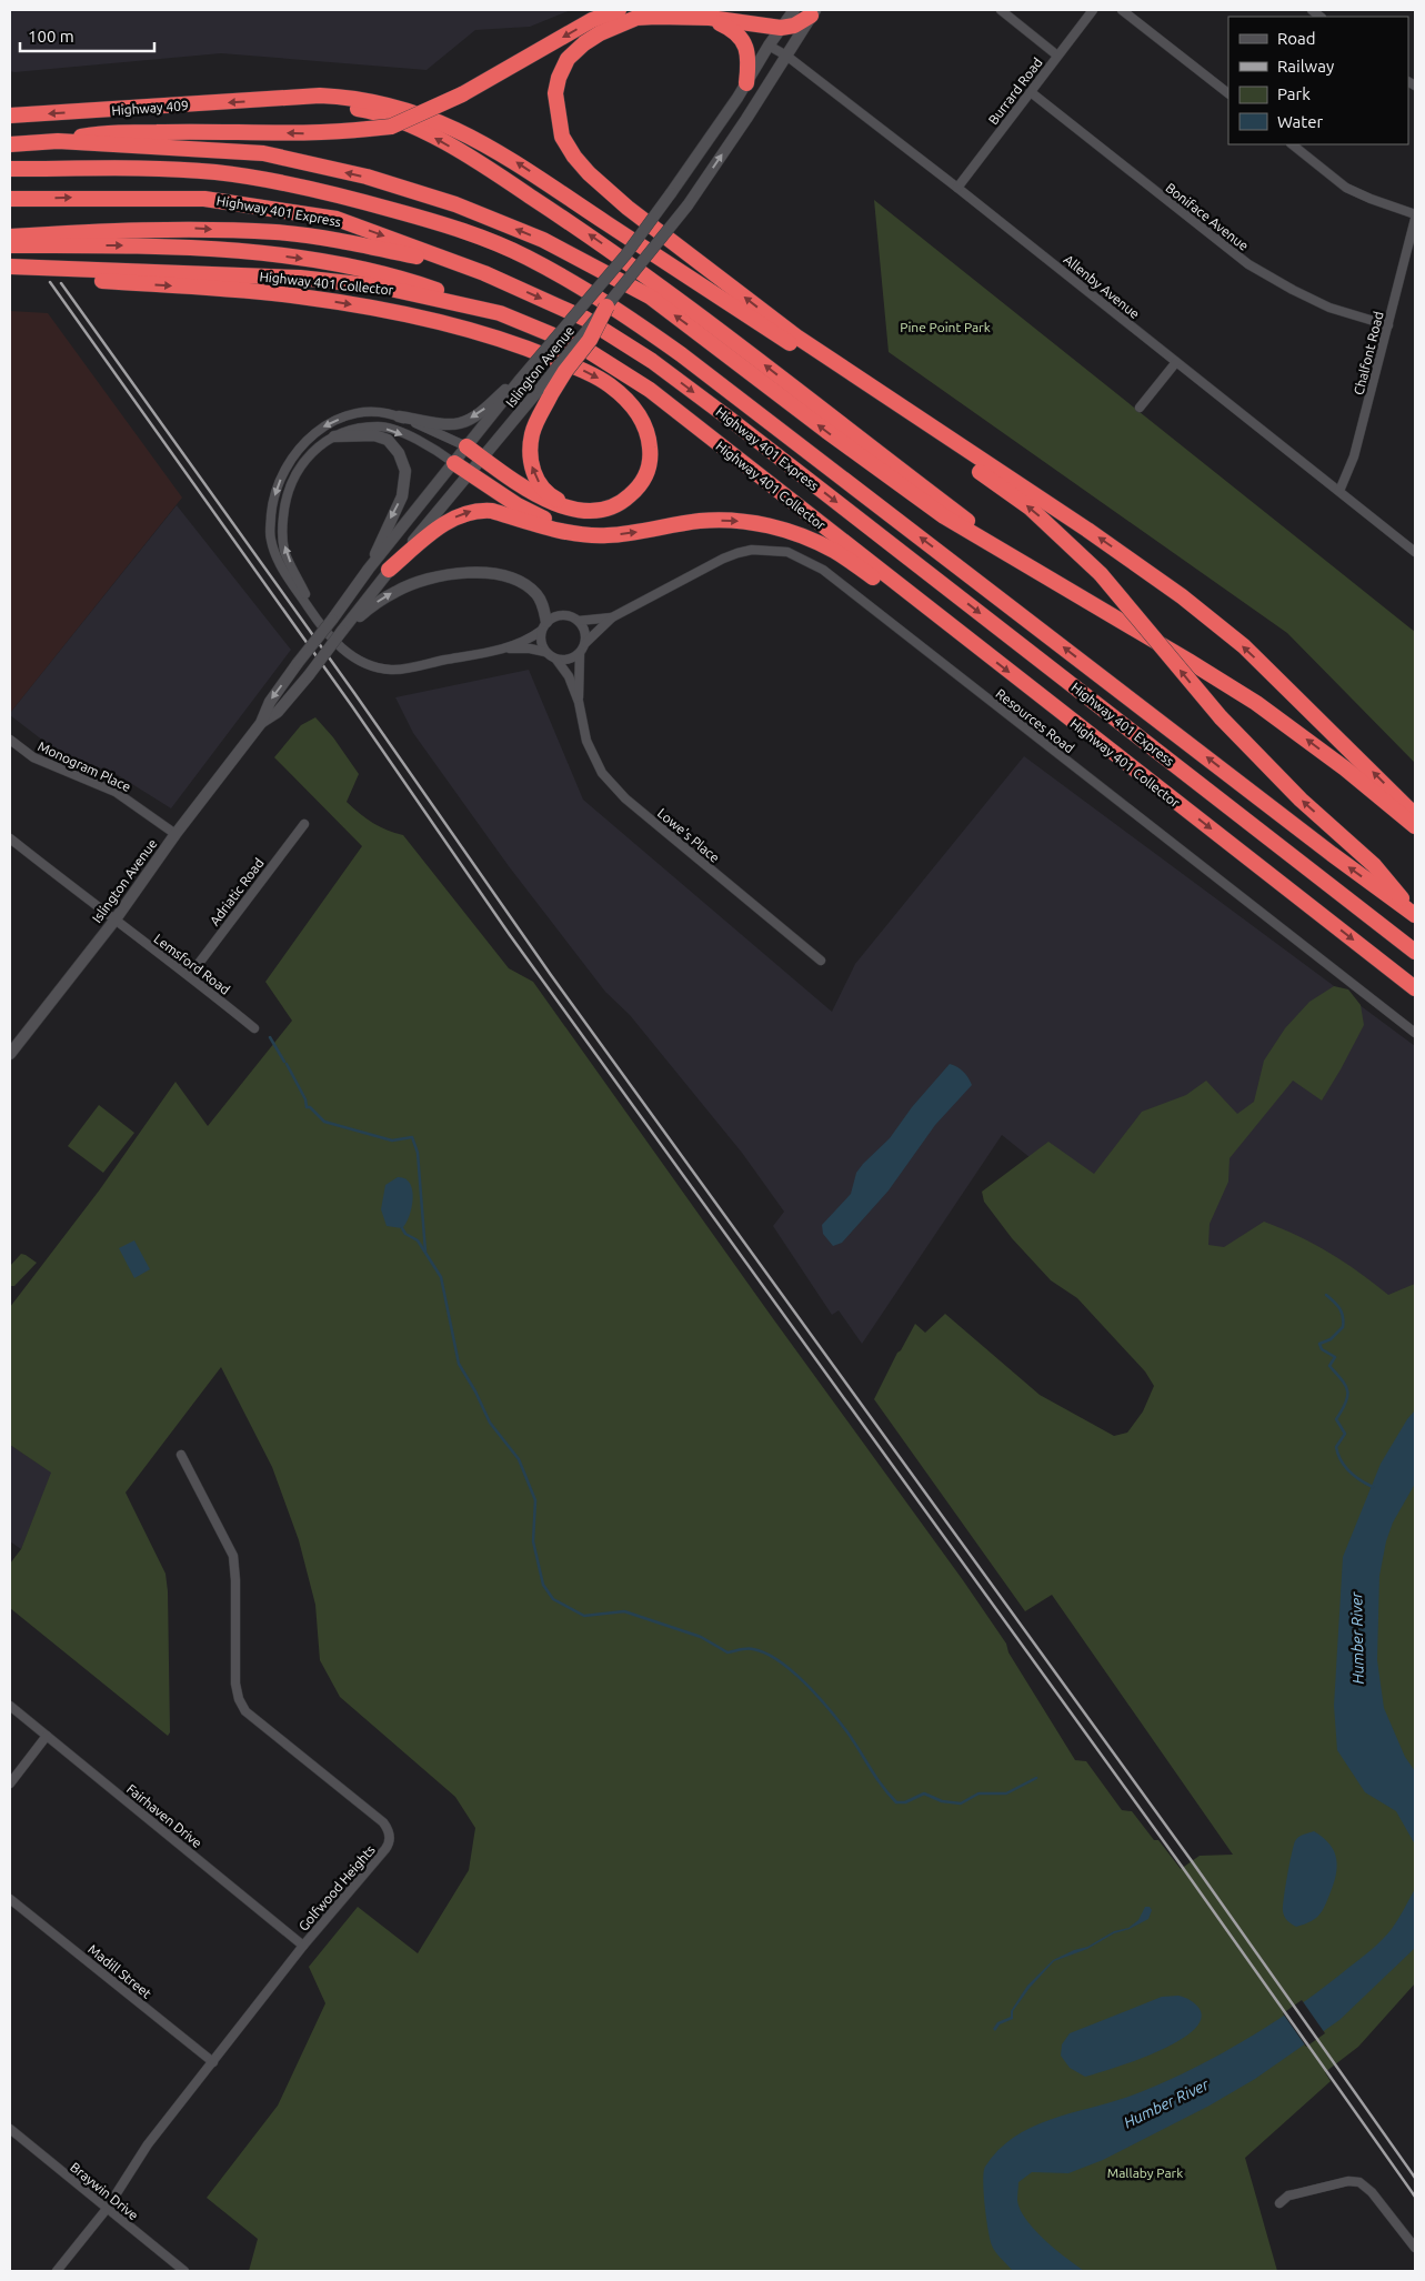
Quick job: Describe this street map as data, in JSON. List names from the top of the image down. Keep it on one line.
{"streets":{"highway":["Highway 409","Highway 401 Express","Highway 401 Collector"],"main road":["Islington Avenue"],"street":["Burrard Road","Boniface Avenue","Allenby Avenue","Chalfont Road","Resources Road","Monogram Place","Lowe's Place","Adriatic Road","Lemsford Road","Fairhaven Drive","Golfwood Heights","Madill Street","Braywin Drive"]},"crossings":[["Burrard Road","Boniface Avenue"],["Burrard Road","Allenby Avenue"],["Boniface Avenue","Chalfont Road"],["Allenby Avenue","Chalfont Road"],["Allenby Avenue","Islington Avenue"],["Islington Avenue","Monogram Place"],["Islington Avenue","Lemsford Road"],["Resources Road","Lowe's Place"],["Adriatic Road","Lemsford Road"],["Fairhaven Drive","Golfwood Heights"],["Golfwood Heights","Madill Street"],["Golfwood Heights","Braywin Drive"]],"water":["Humber River"],"parks":["Pine Point Park","Mallaby Park"],"legend":["Road","Railway","Park","Water"],"scale_bar":"100 m"}
